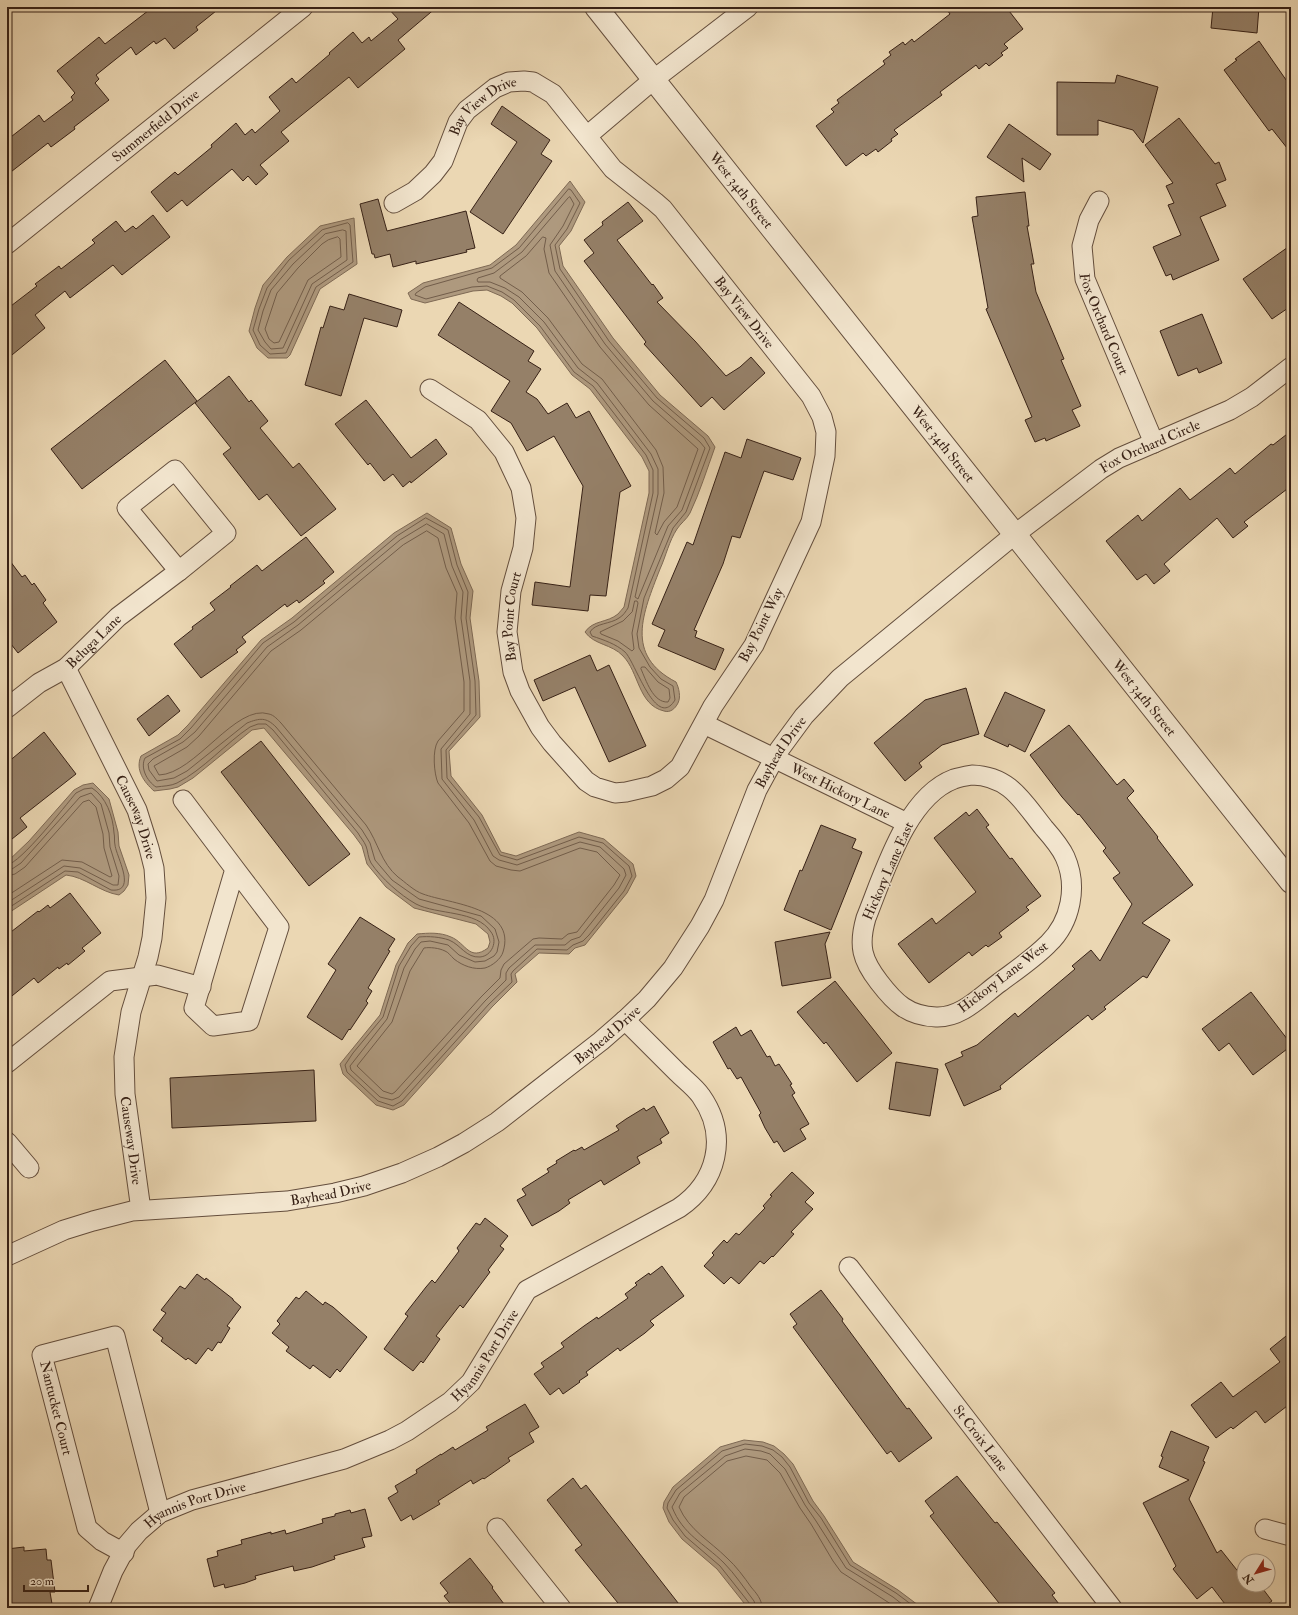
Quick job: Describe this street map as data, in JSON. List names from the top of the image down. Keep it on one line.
{"streets":{"street":["Bay View Drive","Summerfield Drive","West 34th Street","Fox Orchard Court","Fox Orchard Circle","Bay Point Court","Bay Point Way","Beluga Lane","Bayhead Drive","West Hickory Lane","Causeway Drive","Hickory Lane East","Hickory Lane West","Hyannis Port Drive","Nantucket Court","St Croix Lane"]},"crossings":[["Bay View Drive","Bay Point Way"],["West 34th Street","Fox Orchard Circle"],["West 34th Street","Bayhead Drive"],["Fox Orchard Court","Fox Orchard Circle"],["Fox Orchard Circle","Bayhead Drive"],["Bay Point Court","Bay Point Way"],["Bay Point Court","West Hickory Lane"],["Bay Point Way","West Hickory Lane"],["Beluga Lane","Causeway Drive"],["Bayhead Drive","West Hickory Lane"],["Bayhead Drive","Causeway Drive"],["Bayhead Drive","Hyannis Port Drive"],["West Hickory Lane","Hickory Lane East"],["Hickory Lane East","Hickory Lane West"],["Hyannis Port Drive","Nantucket Court"]],"scale_bar":"20 m","north":"bottom left"}
